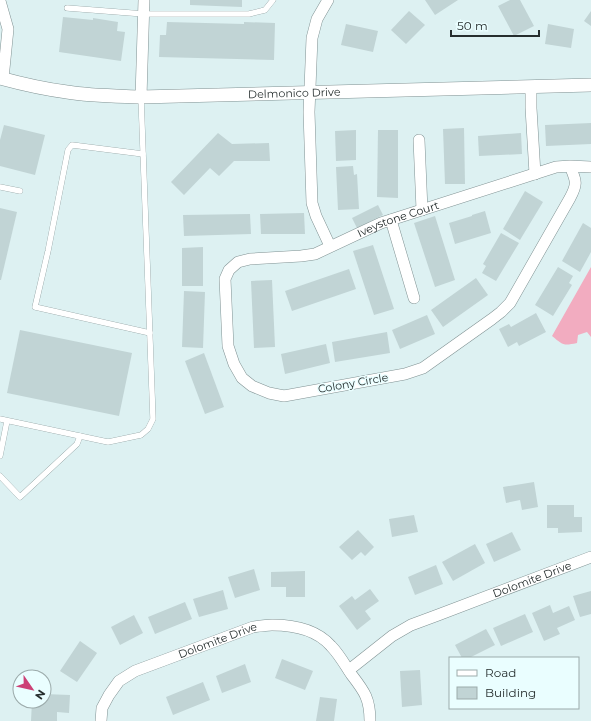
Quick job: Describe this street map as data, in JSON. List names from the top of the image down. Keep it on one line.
{"streets":{"street":["Delmonico Drive","Iveystone Court","Colony Circle","Dolomite Drive"]},"crossings":[["Iveystone Court","Colony Circle"]],"legend":["Road","Building"],"scale_bar":"50 m","north":"bottom right"}
